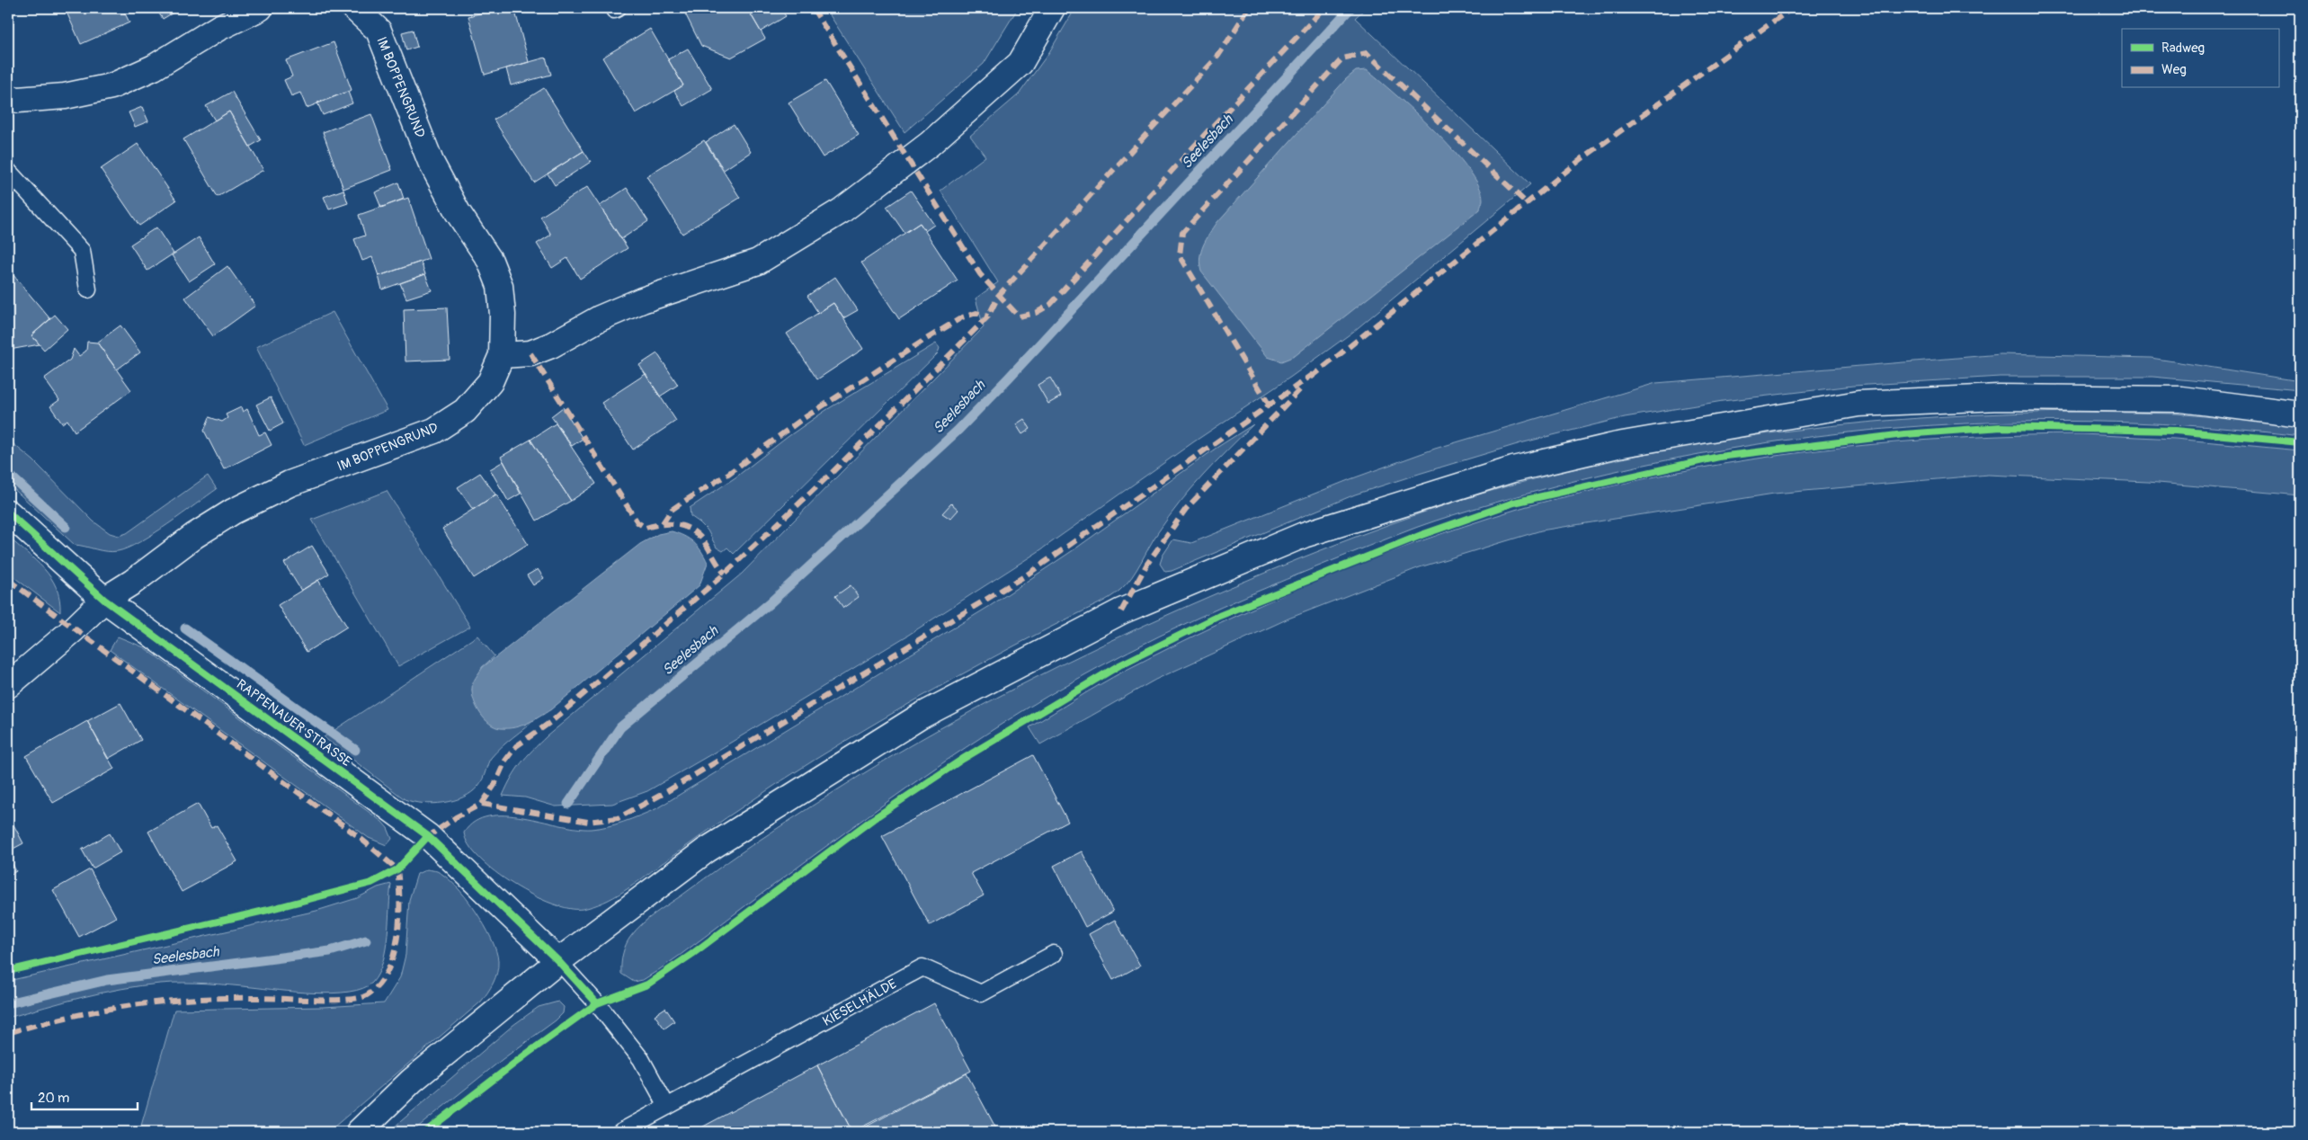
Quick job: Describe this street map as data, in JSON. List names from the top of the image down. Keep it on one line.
{"streets":{"street":["IM BOPPENGRUND","RAPPENAUER STRASSE"],"lane":["KIESELHÄLDE"]},"crossings":[["IM BOPPENGRUND","RAPPENAUER STRASSE"]],"water":["Seelesbach"],"legend":["Radweg","Weg"],"scale_bar":"20 m"}
